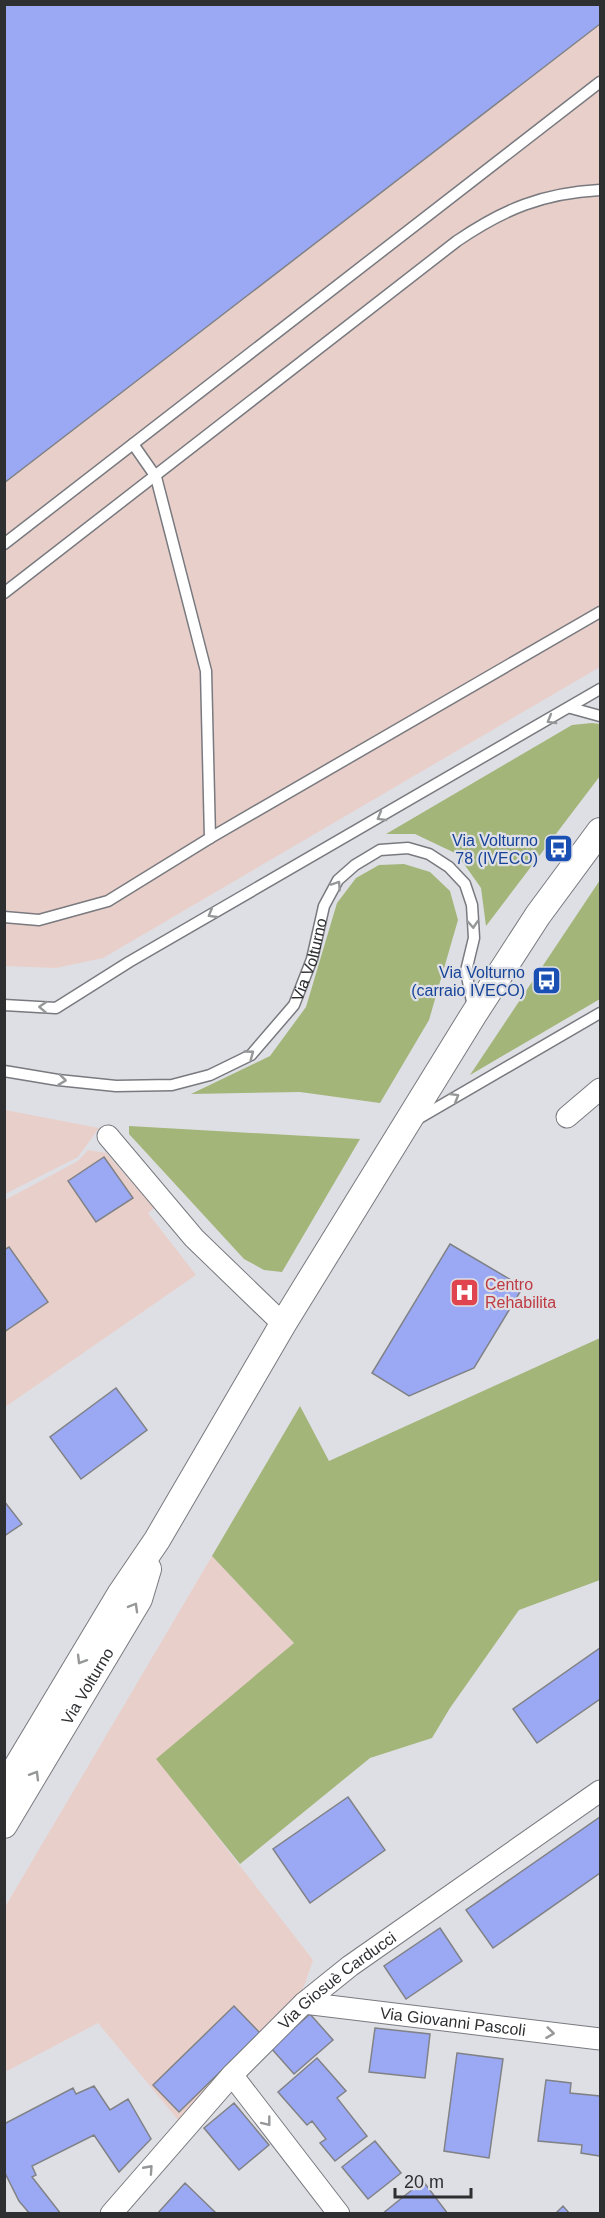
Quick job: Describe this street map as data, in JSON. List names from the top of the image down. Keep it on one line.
{"streets":{"street":["Via Volturno","Via Giosuè Carducci","Via Giovanni Pascoli"]},"crossings":[["Via Giosuè Carducci","Via Giovanni Pascoli"]],"one_way":["Via Giovanni Pascoli"],"places":{"bus stop":["Via Volturno 78 (IVECO)","Via Volturno (carraio IVECO)"],"hospital":["Centro Rehabilita"]},"scale_bar":"20 m"}
